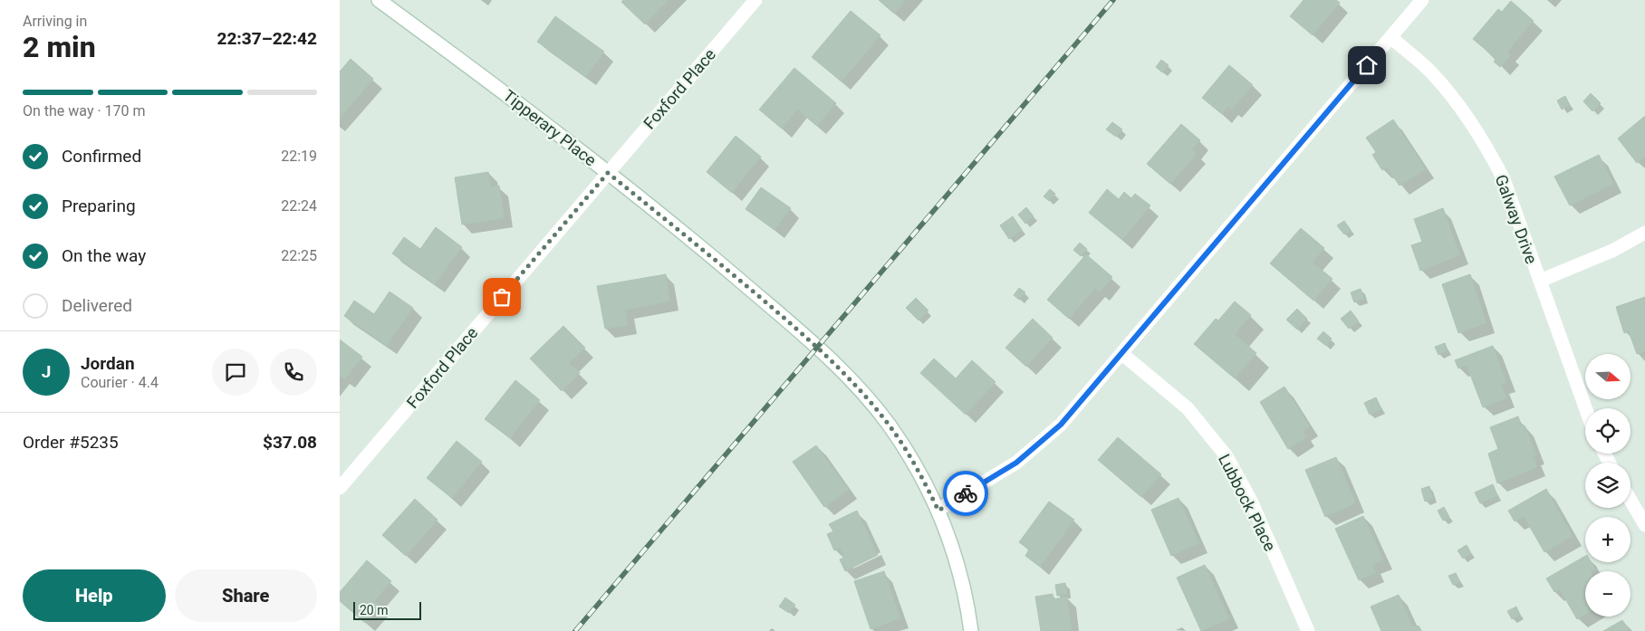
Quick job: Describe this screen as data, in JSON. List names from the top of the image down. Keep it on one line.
{"streets":{"street":["Foxford Place","Tipperary Place","Galway Drive","Lubbock Place"]},"crossings":[["Foxford Place","Tipperary Place"]],"scale_bar":"20 m","north":"right","page":{"heading":["2 min","Arriving in","22:37–22:42"],"panel":["Jordan","Courier · 4.4","Order #5235","$37.08"],"bar":"On the way · 170 m","list":[["Confirmed","22:19"],["Preparing","22:24"],["On the way","22:25"],"Delivered"],"round":"J","map_buttons":["+","−"],"buttons":["Help","Share"],"scale":"20 m"}}
